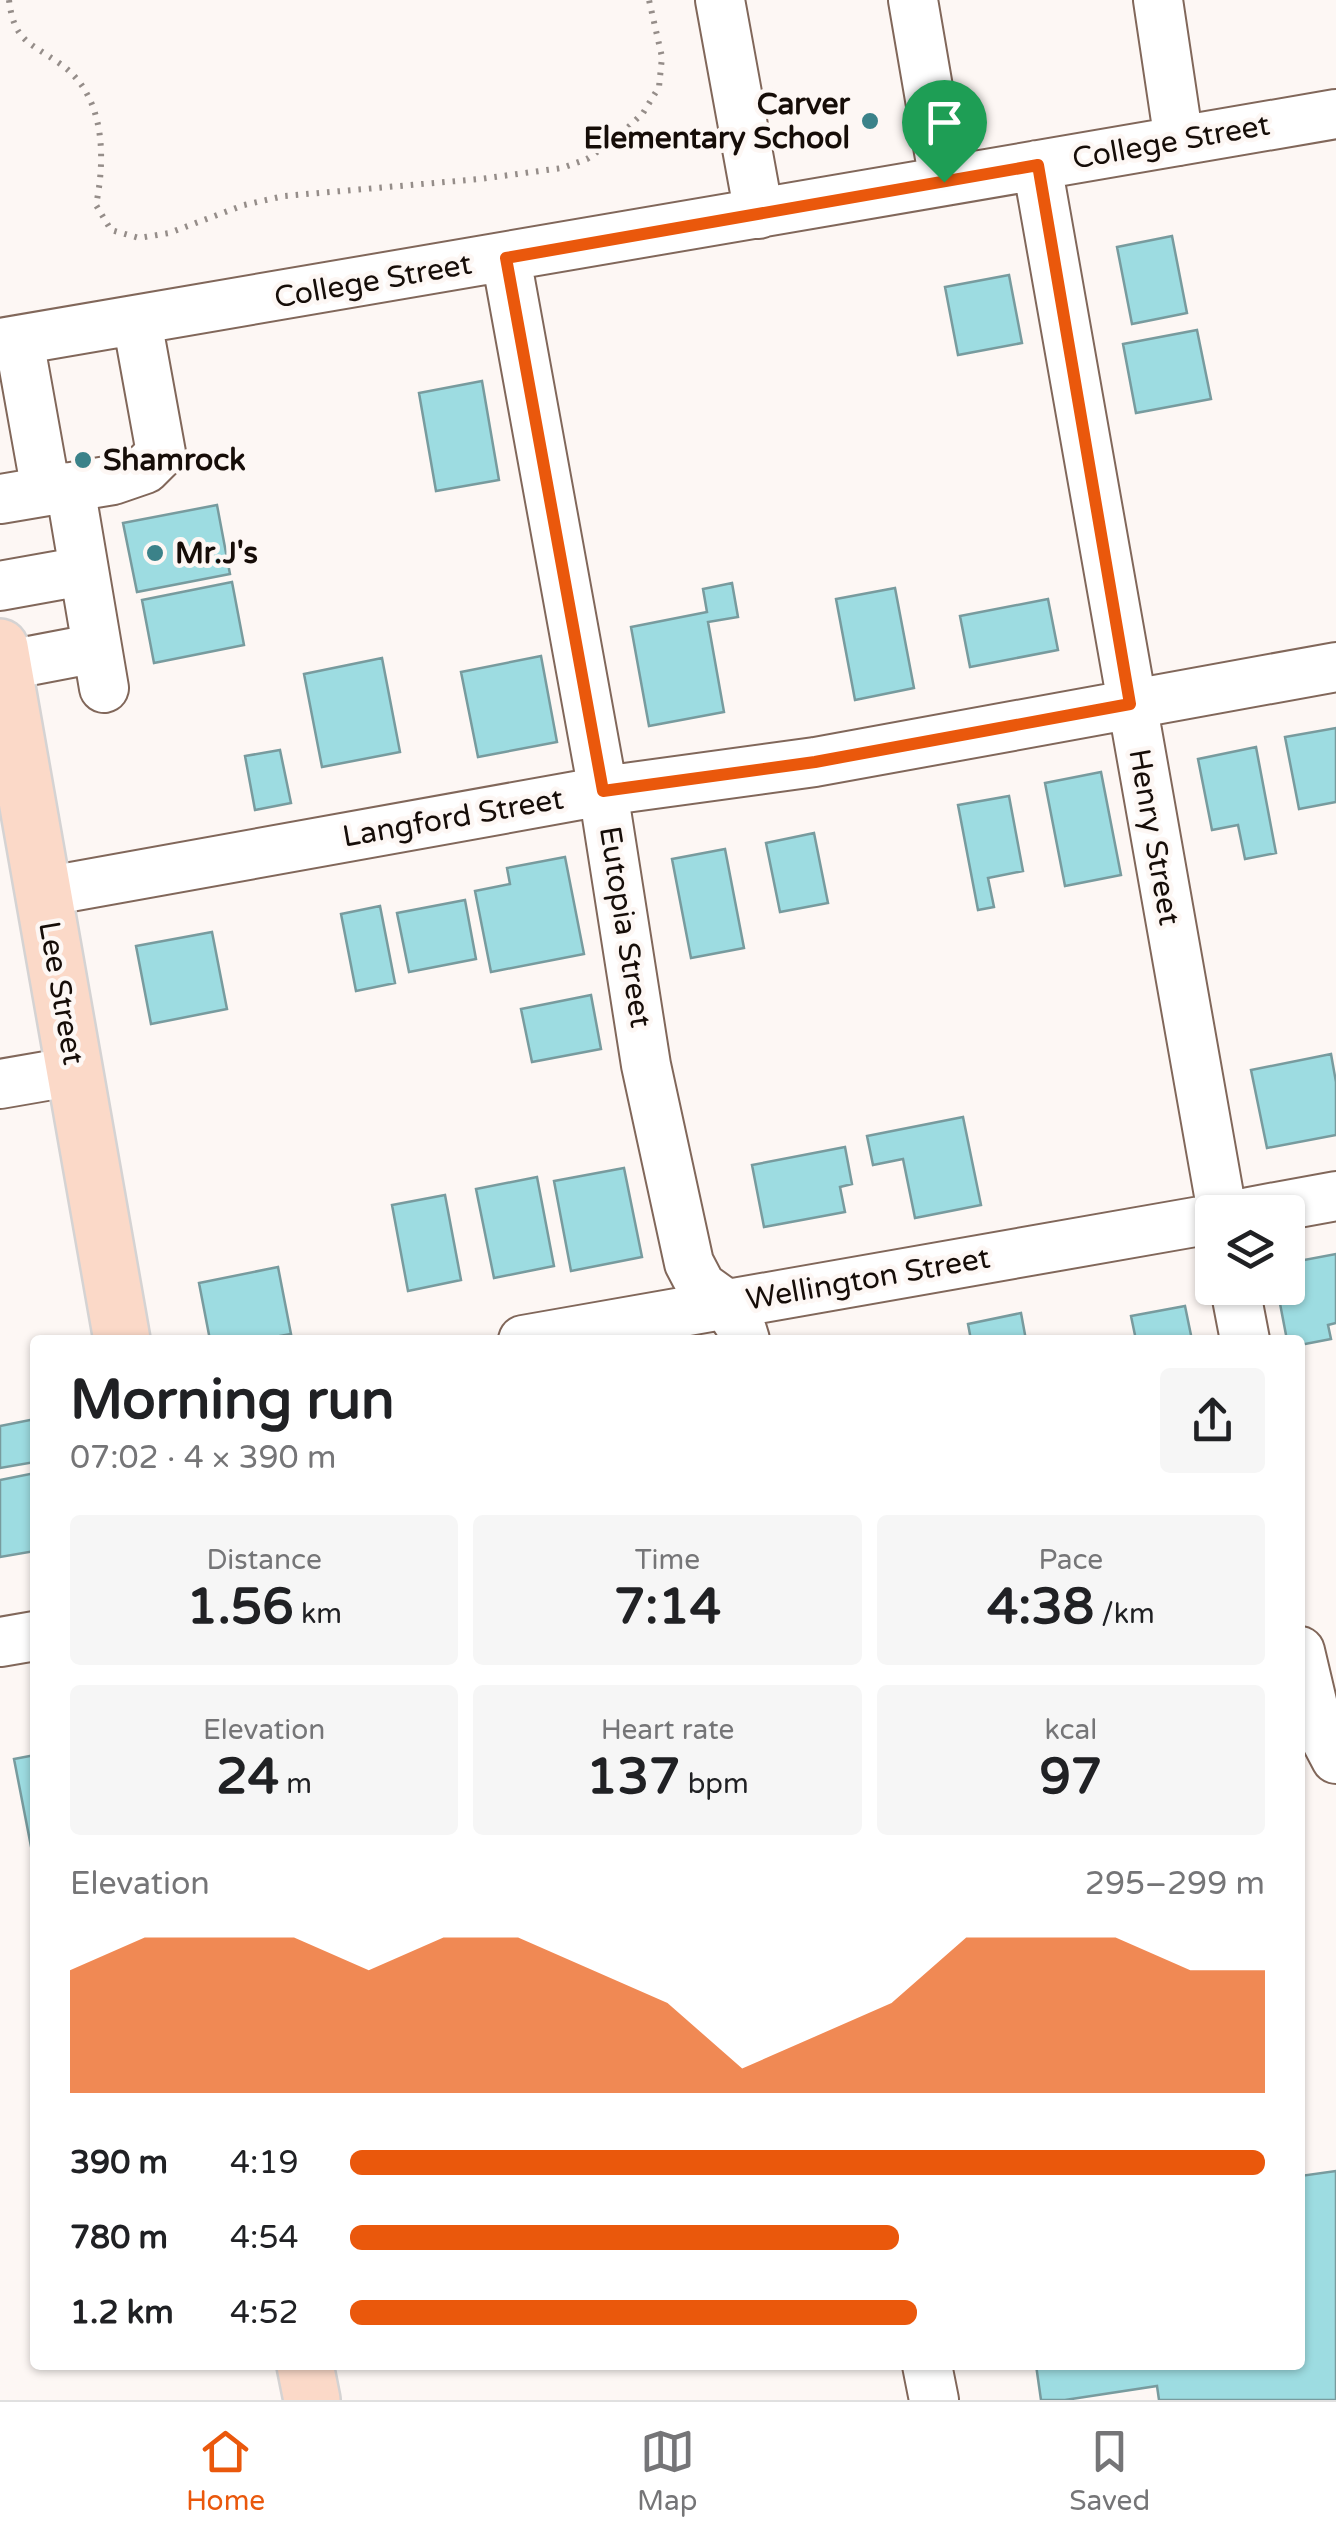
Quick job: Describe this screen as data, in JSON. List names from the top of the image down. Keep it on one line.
{"streets":{"main road":["Lee Street"],"street":["College Street","Langford Street","Henry Street","Eutopia Street","Wellington Street"]},"crossings":[["College Street","Henry Street"],["College Street","Eutopia Street"],["Langford Street","Henry Street"],["Langford Street","Eutopia Street"],["Langford Street","Lee Street"],["Eutopia Street","Wellington Street"]],"places":["Carver Elementary School","Shamrock","Mr.J's"],"page":{"heading":["Morning run","07:02 · 4 × 390 m"],"stats":[["Distance","1.56 km"],["Time","7:14"],["Pace","4:38 /km"],["Elevation","24 m"],["Heart rate","137 bpm"],["kcal","97"]],"chart":["Elevation","295–299 m"],"list":[{"name":"390 m","note":"4:19"},{"name":"780 m","note":"4:54"},{"name":"1.2 km","note":"4:52"}],"tabs":["Home","Map","Saved"]}}
